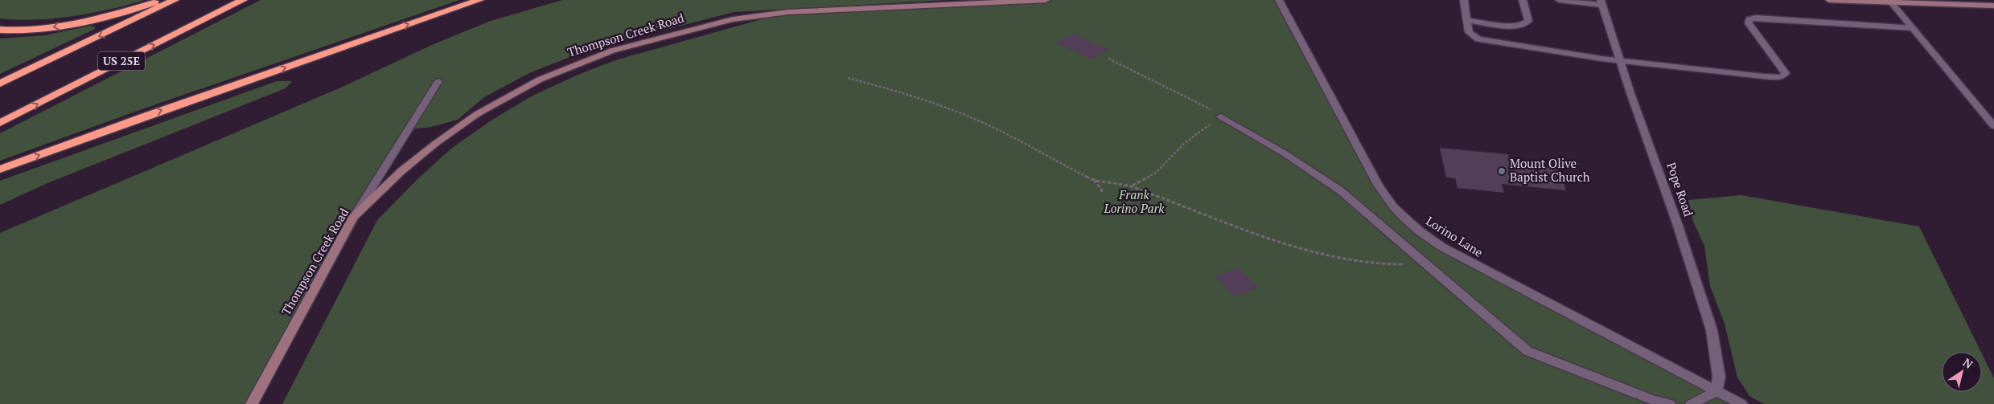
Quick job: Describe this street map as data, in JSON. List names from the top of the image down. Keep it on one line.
{"streets":{"highway":["US 25E"],"street":["Thompson Creek Road","Pope Road","Lorino Lane"]},"crossings":[["Pope Road","Lorino Lane"]],"parks":["Frank Lorino Park"],"places":["Mount Olive Baptist Church"],"north":"top right"}
